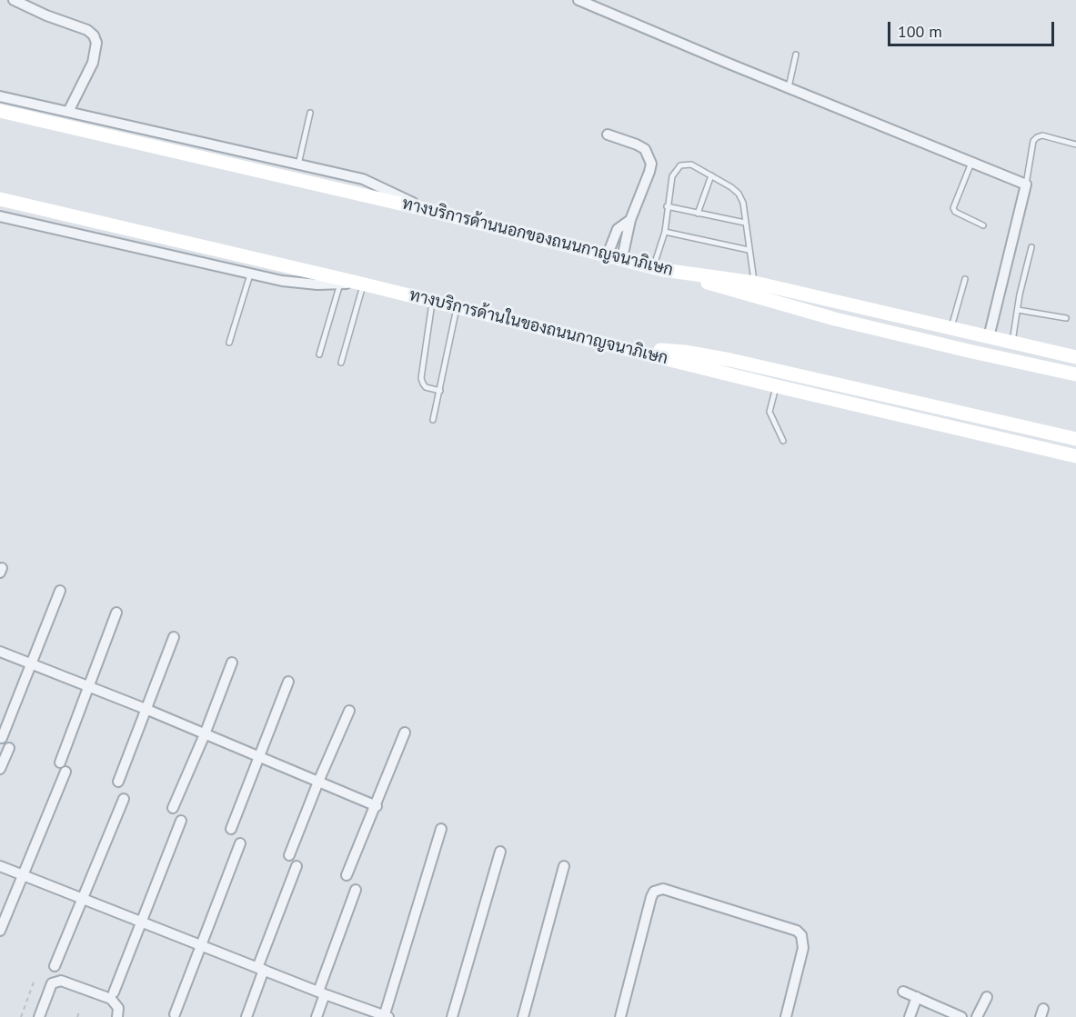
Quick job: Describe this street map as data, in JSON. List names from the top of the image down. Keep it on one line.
{"streets":{"main road":["ทางบริการด้านนอกของถนนกาญจนาภิเษก","ทางบริการด้านในของถนนกาญจนาภิเษก"]},"scale_bar":"100 m"}
